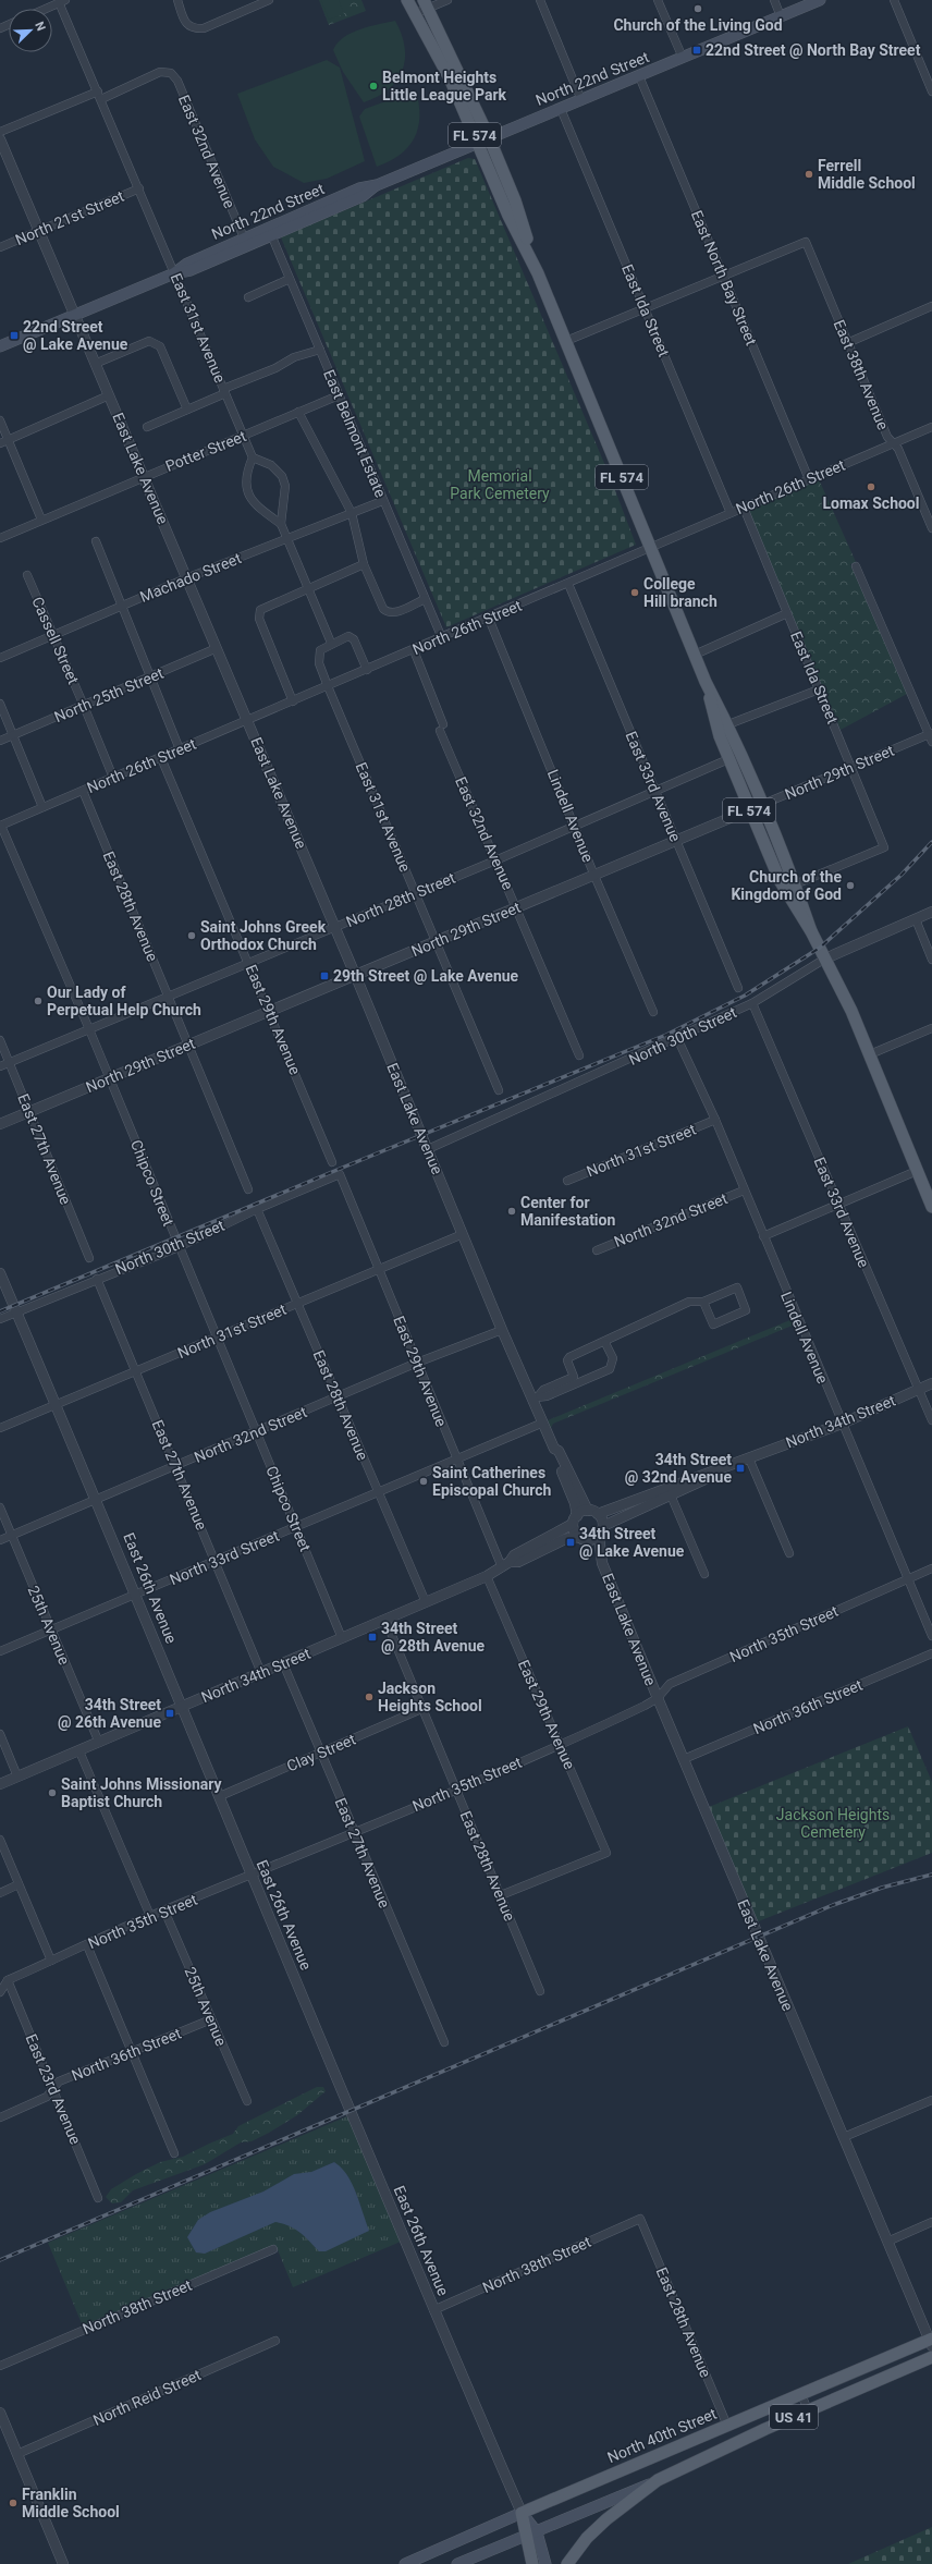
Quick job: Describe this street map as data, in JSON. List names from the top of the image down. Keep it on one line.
{"streets":{"main road":["North 22nd Street","FL 574","US 41","North 40th Street"],"street":["East 32nd Avenue","North 21st Street","East North Bay Street","East Ida Street","East 31st Avenue","East 38th Avenue","East Belmont Estate","Potter Street","East Lake Avenue","North 26th Street","Machado Street","Cassell Street","North 25th Street","North 29th Street","East 33rd Avenue","Lindell Avenue","North 28th Street","East 28th Avenue","East 29th Avenue","North 30th Street","East 27th Avenue","North 31st Street","Chipco Street","North 32nd Street","North 34th Street","North 33rd Street","East 26th Avenue","25th Avenue","North 35th Street","North 36th Street","Clay Street","East 23rd Avenue","North 38th Street","North Reid Street"]},"crossings":[["North 22nd Street","FL 574"],["North 22nd Street","East 32nd Avenue"],["North 22nd Street","East North Bay Street"],["North 22nd Street","East Ida Street"],["North 22nd Street","East 31st Avenue"],["North 22nd Street","East Belmont Estate"],["North 22nd Street","East Lake Avenue"],["FL 574","East Ida Street"],["FL 574","North 26th Street"],["FL 574","North 29th Street"],["FL 574","North 28th Street"],["FL 574","North 30th Street"],["East 32nd Avenue","East 31st Avenue"],["East 32nd Avenue","North 26th Street"],["East 32nd Avenue","North 29th Street"],["East 32nd Avenue","North 28th Street"],["North 21st Street","East 31st Avenue"],["North 21st Street","East Lake Avenue"],["East North Bay Street","East 38th Avenue"],["East North Bay Street","North 26th Street"],["East Ida Street","North 26th Street"],["East Ida Street","North 29th Street"],["East 31st Avenue","Potter Street"],["East 31st Avenue","North 26th Street"],["East 31st Avenue","North 29th Street"],["East 31st Avenue","North 28th Street"],["East 38th Avenue","North 26th Street"],["East Belmont Estate","Potter Street"],["East Belmont Estate","North 26th Street"],["East Belmont Estate","Machado Street"],["Potter Street","East Lake Avenue"],["East Lake Avenue","North 26th Street"],["East Lake Avenue","Machado Street"],["East Lake Avenue","North 25th Street"],["East Lake Avenue","North 29th Street"],["East Lake Avenue","North 28th Street"],["East Lake Avenue","North 30th Street"],["East Lake Avenue","North 31st Street"],["East Lake Avenue","North 32nd Street"],["East Lake Avenue","North 34th Street"],["East Lake Avenue","North 33rd Street"],["East Lake Avenue","North 35th Street"],["East Lake Avenue","North 36th Street"],["East Lake Avenue","North 40th Street"],["North 26th Street","Cassell Street"],["North 26th Street","East 33rd Avenue"],["North 26th Street","Lindell Avenue"],["North 26th Street","East 28th Avenue"],["North 26th Street","East 29th Avenue"],["North 26th Street","Chipco Street"],["Machado Street","Cassell Street"],["Cassell Street","North 25th Street"],["North 29th Street","East 33rd Avenue"],["North 29th Street","Lindell Avenue"],["North 29th Street","East 28th Avenue"],["North 29th Street","East 29th Avenue"],["North 29th Street","East 27th Avenue"],["North 29th Street","Chipco Street"],["East 33rd Avenue","North 28th Street"],["East 33rd Avenue","North 30th Street"],["East 33rd Avenue","North 34th Street"],["Lindell Avenue","North 28th Street"],["Lindell Avenue","North 30th Street"],["Lindell Avenue","North 31st Street"],["Lindell Avenue","North 32nd Street"],["Lindell Avenue","North 34th Street"],["Lindell Avenue","North 35th Street"],["North 28th Street","East 28th Avenue"],["North 28th Street","East 29th Avenue"],["North 28th Street","East 27th Avenue"],["North 28th Street","Chipco Street"],["East 28th Avenue","East 29th Avenue"],["East 28th Avenue","North 30th Street"],["East 28th Avenue","North 31st Street"],["East 28th Avenue","North 32nd Street"],["East 28th Avenue","North 34th Street"],["East 28th Avenue","North 33rd Street"],["East 28th Avenue","North 35th Street"],["East 28th Avenue","Clay Street"],["East 28th Avenue","North 38th Street"],["East 28th Avenue","North 40th Street"],["East 29th Avenue","North 30th Street"],["East 29th Avenue","North 31st Street"],["East 29th Avenue","North 32nd Street"],["East 29th Avenue","North 34th Street"],["East 29th Avenue","North 33rd Street"],["East 29th Avenue","North 35th Street"],["North 30th Street","East 27th Avenue"],["North 30th Street","Chipco Street"],["North 30th Street","East 26th Avenue"],["East 27th Avenue","North 31st Street"],["East 27th Avenue","North 32nd Street"],["East 27th Avenue","North 34th Street"],["East 27th Avenue","North 33rd Street"],["East 27th Avenue","North 35th Street"],["East 27th Avenue","Clay Street"],["North 31st Street","Chipco Street"],["North 31st Street","East 26th Avenue"],["Chipco Street","North 32nd Street"],["Chipco Street","North 34th Street"],["Chipco Street","North 33rd Street"],["North 32nd Street","East 26th Avenue"],["North 32nd Street","25th Avenue"],["North 34th Street","East 26th Avenue"],["North 34th Street","25th Avenue"],["North 33rd Street","East 26th Avenue"],["North 33rd Street","25th Avenue"],["East 26th Avenue","North 35th Street"],["East 26th Avenue","Clay Street"],["East 26th Avenue","North 38th Street"],["East 26th Avenue","North 40th Street"],["25th Avenue","North 35th Street"],["25th Avenue","North 36th Street"],["North 35th Street","East 23rd Avenue"],["North 36th Street","East 23rd Avenue"]],"parks":["Memorial Park Cemetery","Jackson Heights Cemetery"],"places":{"other":["Church of the Living God","Belmont Heights Little League Park","Ferrell Middle School","Lomax School","College Hill branch","Church of the Kingdom of God","Saint Johns Greek Orthodox Church","Our Lady of Perpetual Help Church","Center for Manifestation","Saint Catherines Episcopal Church","Jackson Heights School","Saint Johns Missionary Baptist Church","Franklin Middle School"],"transit":["22nd Street @ North Bay Street","22nd Street @ Lake Avenue","29th Street @ Lake Avenue","34th Street @ 32nd Avenue","34th Street @ Lake Avenue","34th Street @ 28th Avenue","34th Street @ 26th Avenue"]},"north":"top right"}
